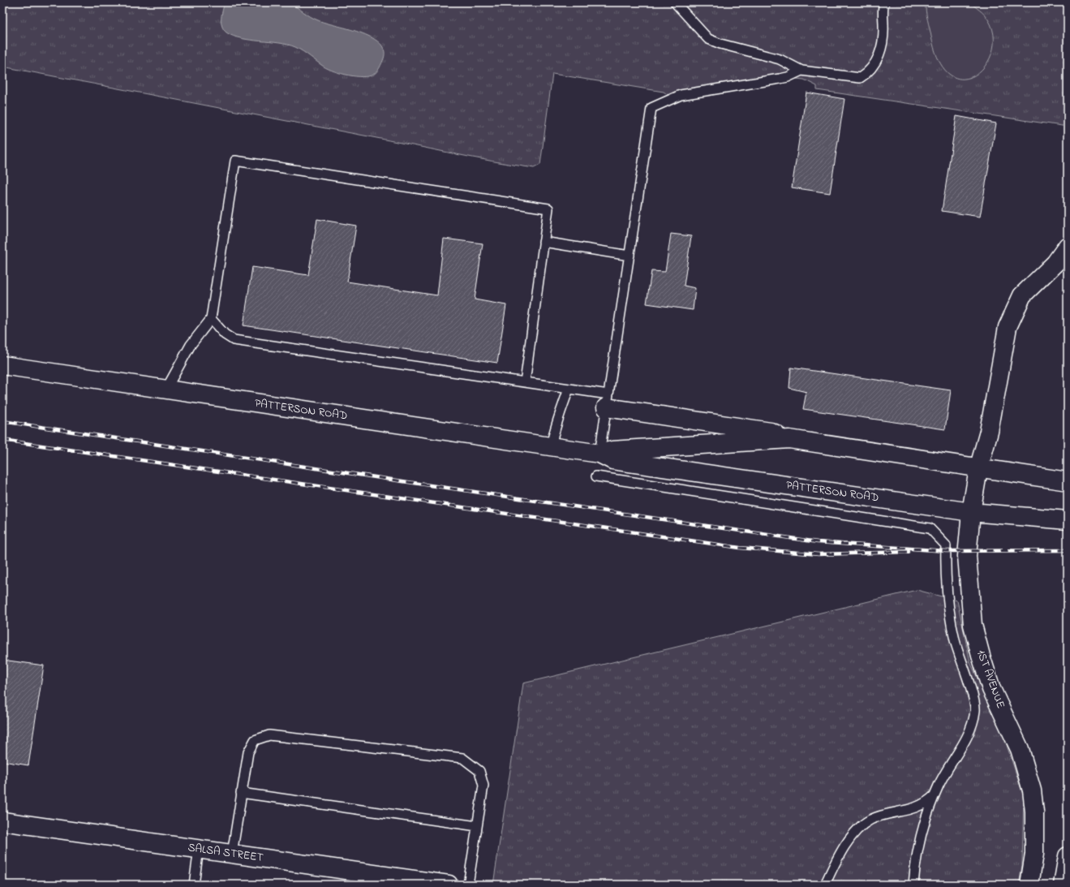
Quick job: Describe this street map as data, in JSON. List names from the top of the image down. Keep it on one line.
{"streets":{"street":["PATTERSON ROAD","1ST AVENUE","SALSA STREET"]},"crossings":[["PATTERSON ROAD","1ST AVENUE"]]}
